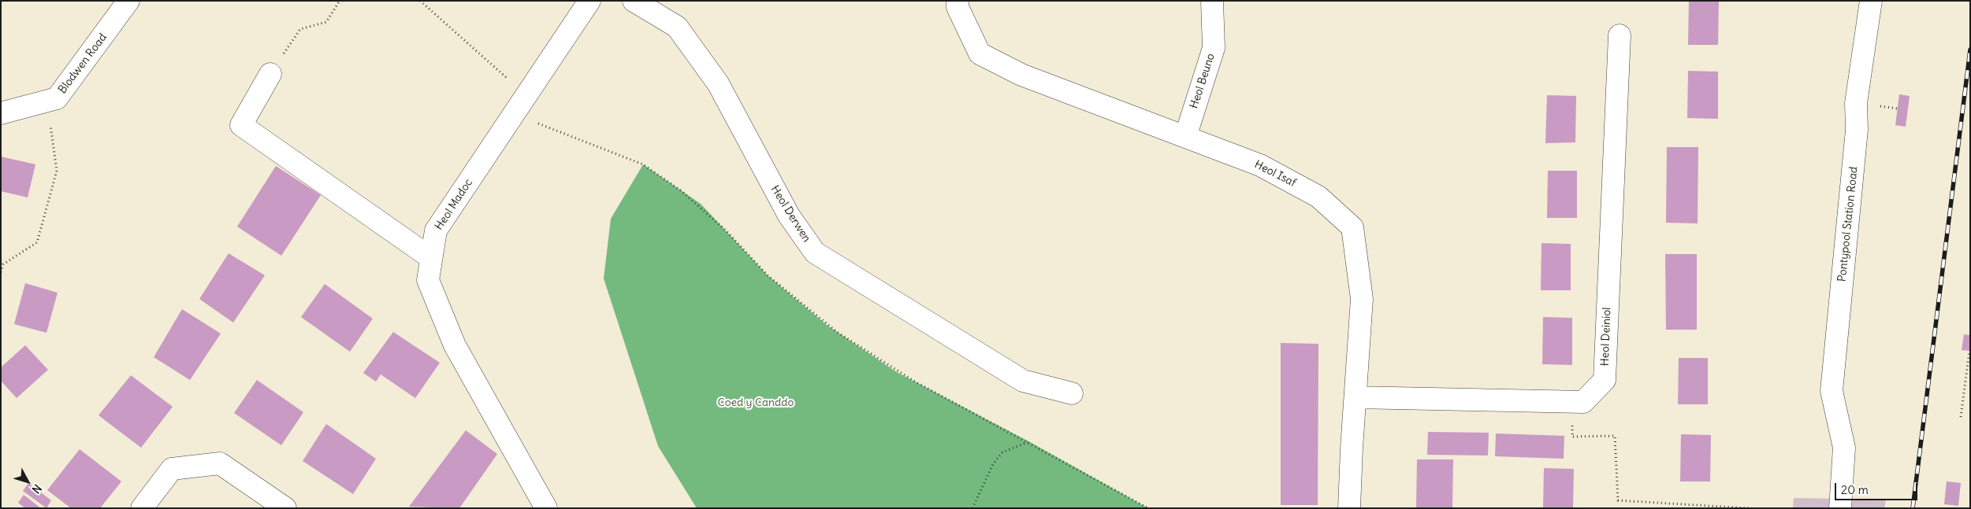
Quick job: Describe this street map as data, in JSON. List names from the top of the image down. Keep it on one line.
{"streets":{"street":["Blodwen Road","Heol Beuno","Heol Isaf","Heol Madoc","Heol Derwen","Pontypool Station Road","Heol Deiniol"]},"crossings":[["Heol Beuno","Heol Isaf"],["Heol Isaf","Heol Deiniol"]],"parks":["Coed y Canddo"],"scale_bar":"20 m","north":"bottom right"}
